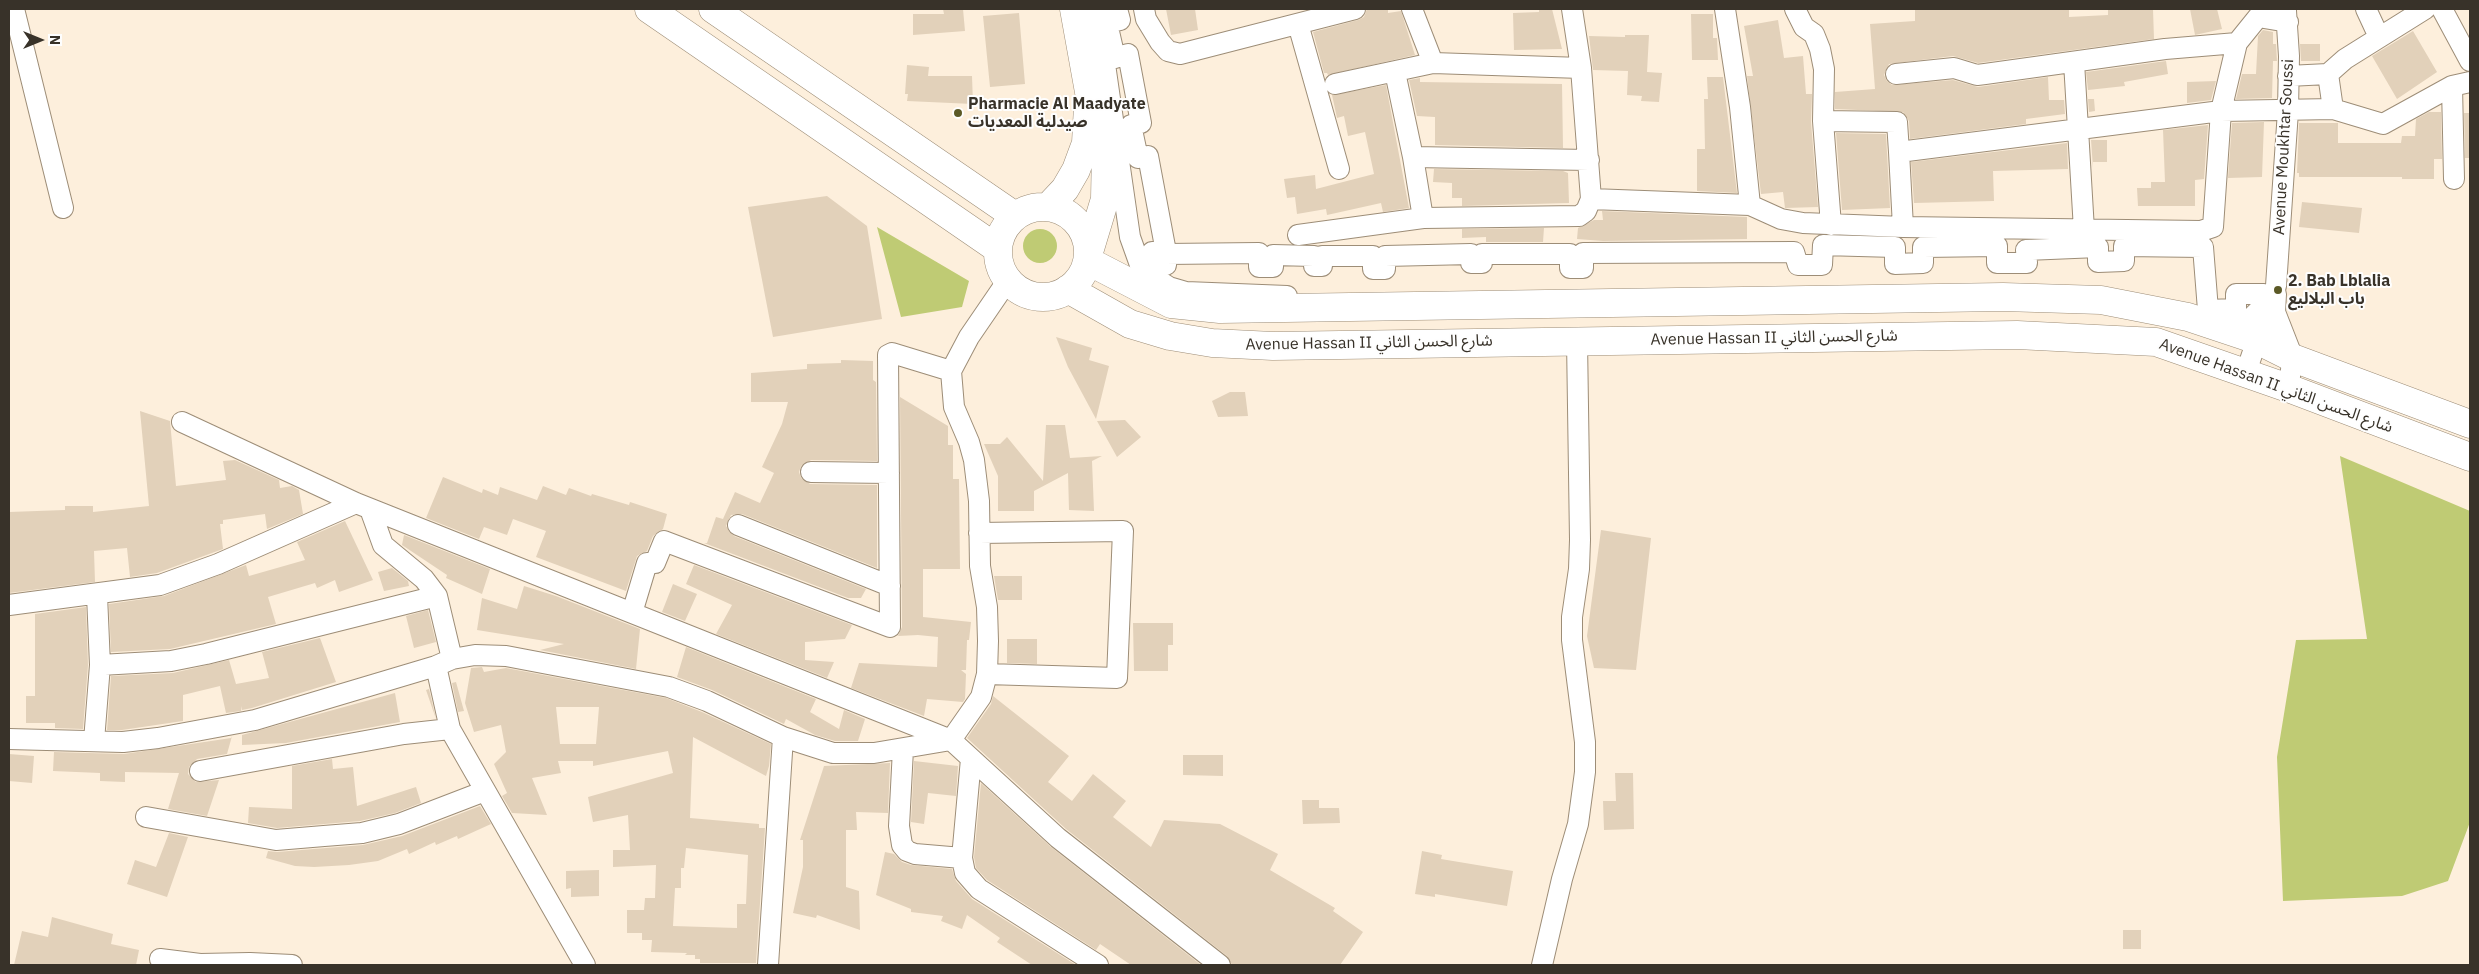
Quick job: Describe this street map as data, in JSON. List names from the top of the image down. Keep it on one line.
{"streets":{"main road":["Avenue Hassan II شارع الحسن الثاني"],"street":["Avenue Moukhtar Soussi"]},"crossings":[["Avenue Moukhtar Soussi","Avenue Hassan II شارع الحسن الثاني"]],"places":["Pharmacie Al Maadyate صيدلية المعديات","2. Bab Lblalia باب البلاليع"],"north":"right"}
